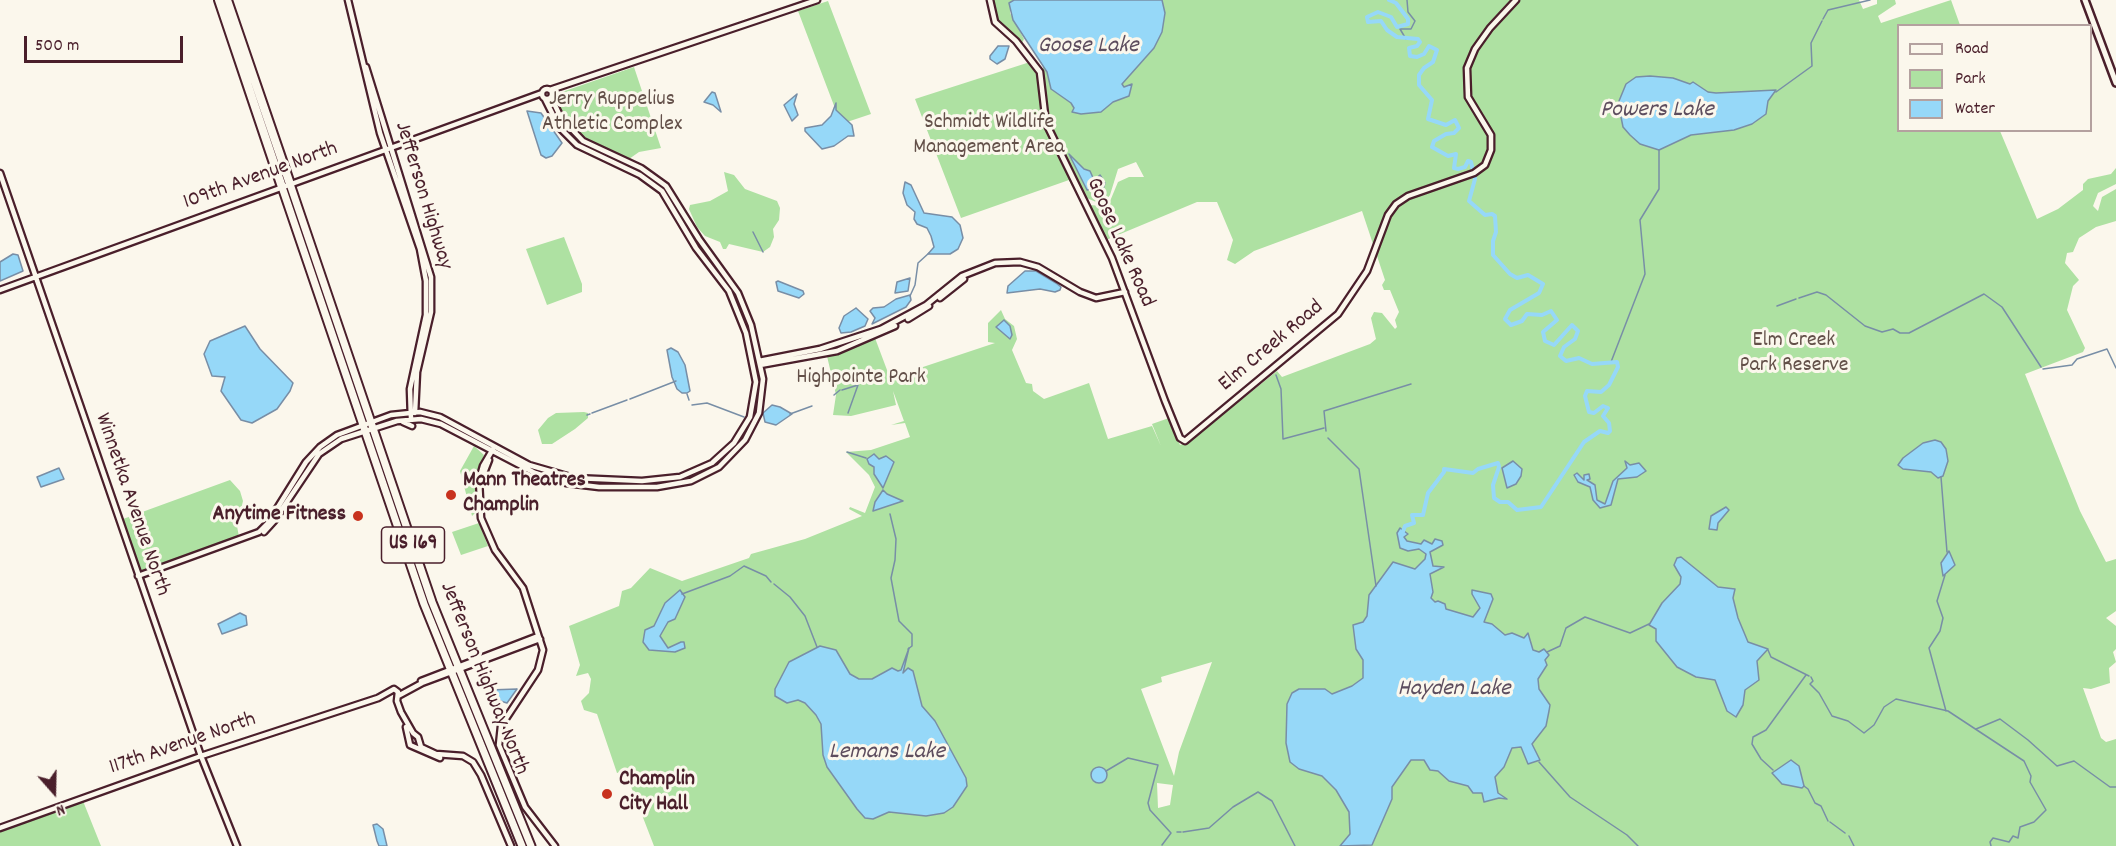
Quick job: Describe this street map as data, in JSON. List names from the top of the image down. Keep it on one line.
{"streets":{"highway":["US 169","Jefferson Highway North"],"street":["109th Avenue North","Jefferson Highway","Goose Lake Road","Elm Creek Road","Winnetka Avenue North","117th Avenue North"]},"crossings":[["109th Avenue North","Jefferson Highway"],["109th Avenue North","Winnetka Avenue North"],["109th Avenue North","US 169"],["Goose Lake Road","Elm Creek Road"],["Winnetka Avenue North","117th Avenue North"],["US 169","Jefferson Highway North"]],"water":["Goose Lake","Powers Lake","Hayden Lake","Lemans Lake"],"parks":["Jerry Ruppelius Athletic Complex","Schmidt Wildlife Management Area","Elm Creek Park Reserve","Highpointe Park"],"places":["Mann Theatres Champlin","Anytime Fitness","Champlin City Hall"],"legend":["Road","Park","Water"],"scale_bar":"500 m","north":"bottom"}
